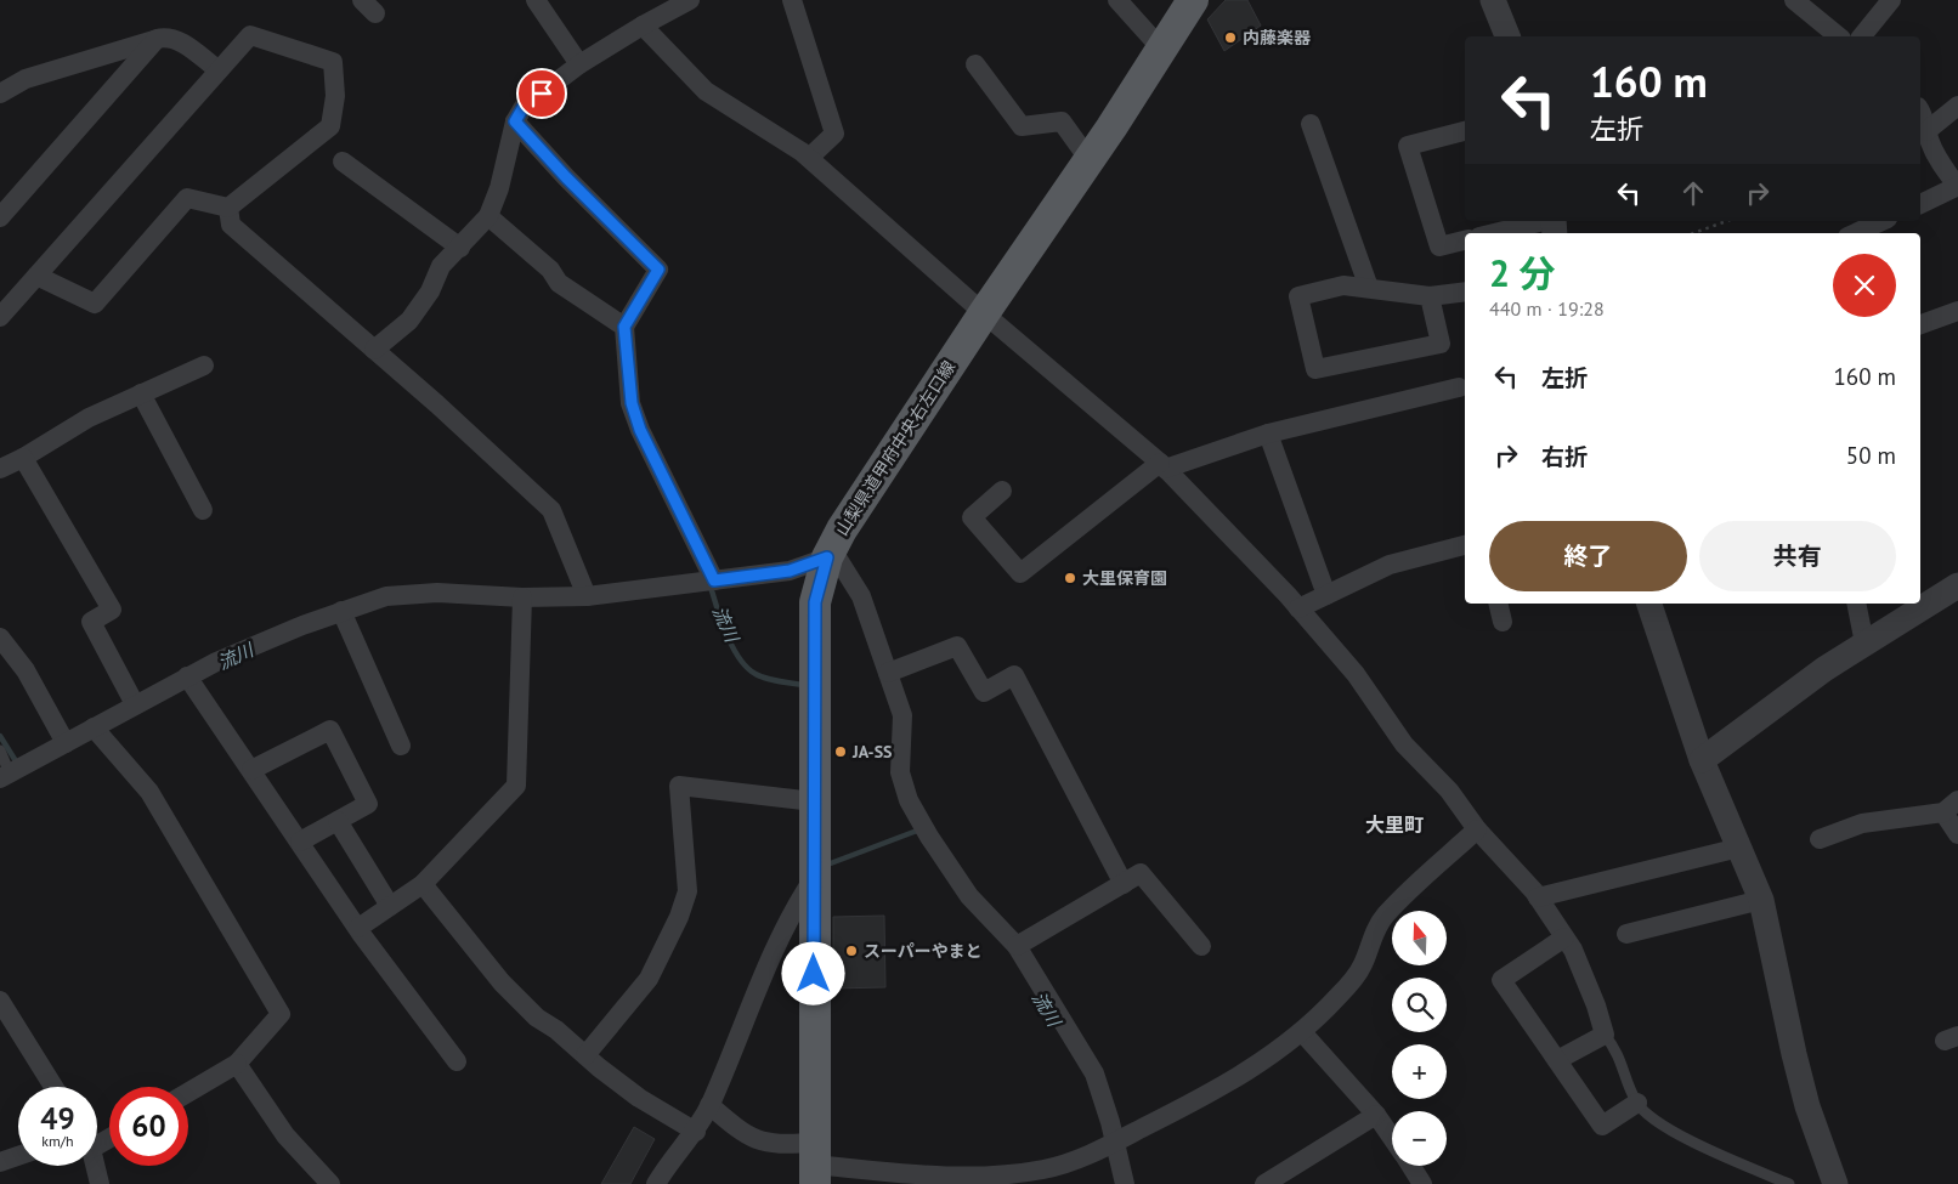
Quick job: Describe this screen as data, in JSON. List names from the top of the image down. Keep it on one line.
{"streets":{"main road":["山梨県道甲府中央右左口線"]},"districts":["大里町"],"water":["流川"],"places":["内藤楽器","大里保育園","JA-SS","スーパーやまと"],"north":"top","page":{"turn":["160 m","左折"],"heading":["2 分","440 m · 19:28"],"list":[{"name":"左折","value":"160 m"},{"name":"右折","value":"50 m"}],"buttons":["終了","共有"],"map_buttons":["+","−"],"speed":"49 km/h","limit":"60"}}
